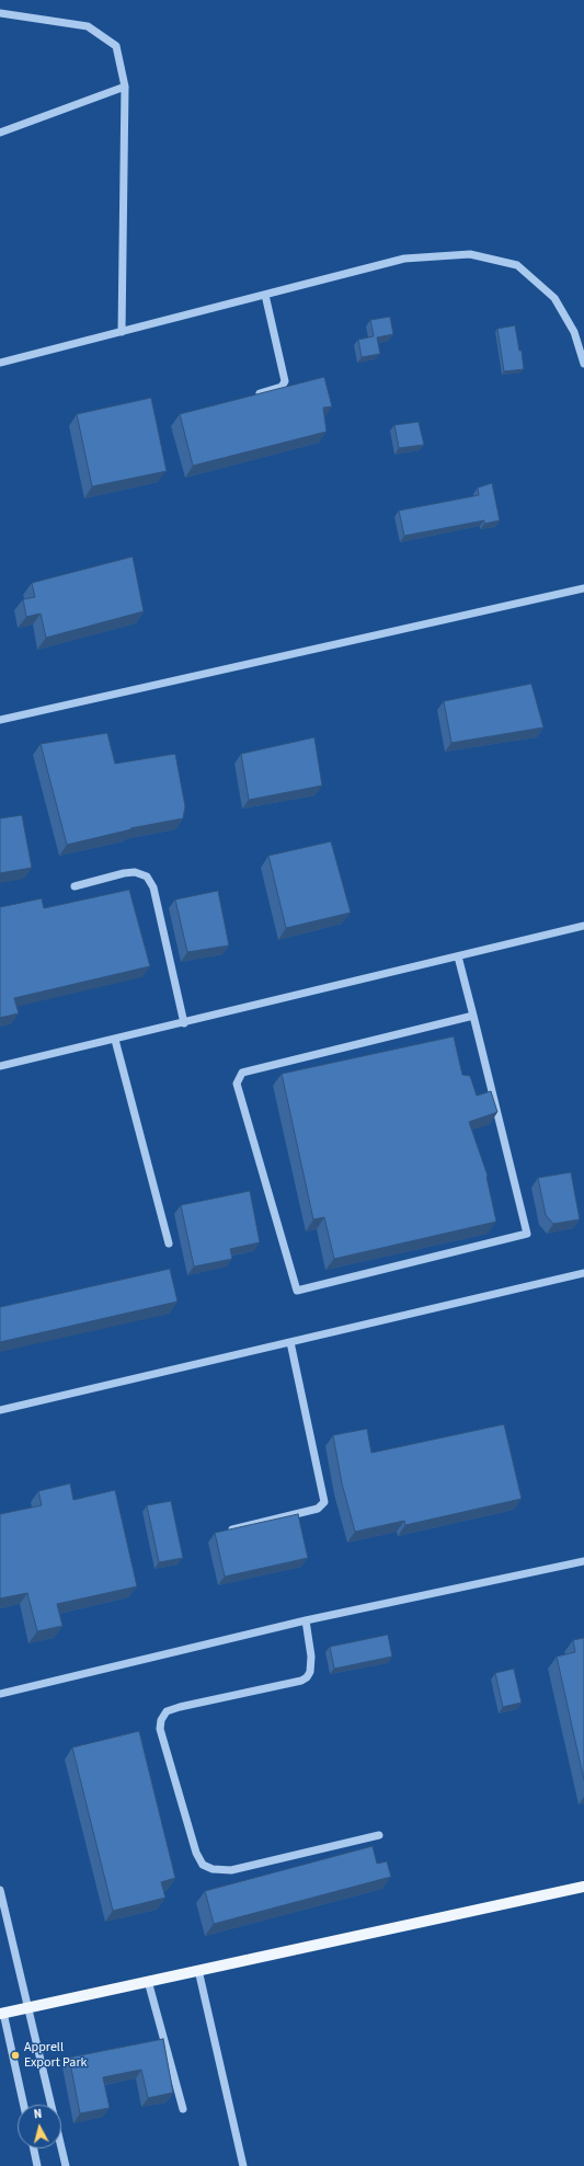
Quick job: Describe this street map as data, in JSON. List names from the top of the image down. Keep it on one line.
{"places":["Apprell Export Park"],"north":"top"}
